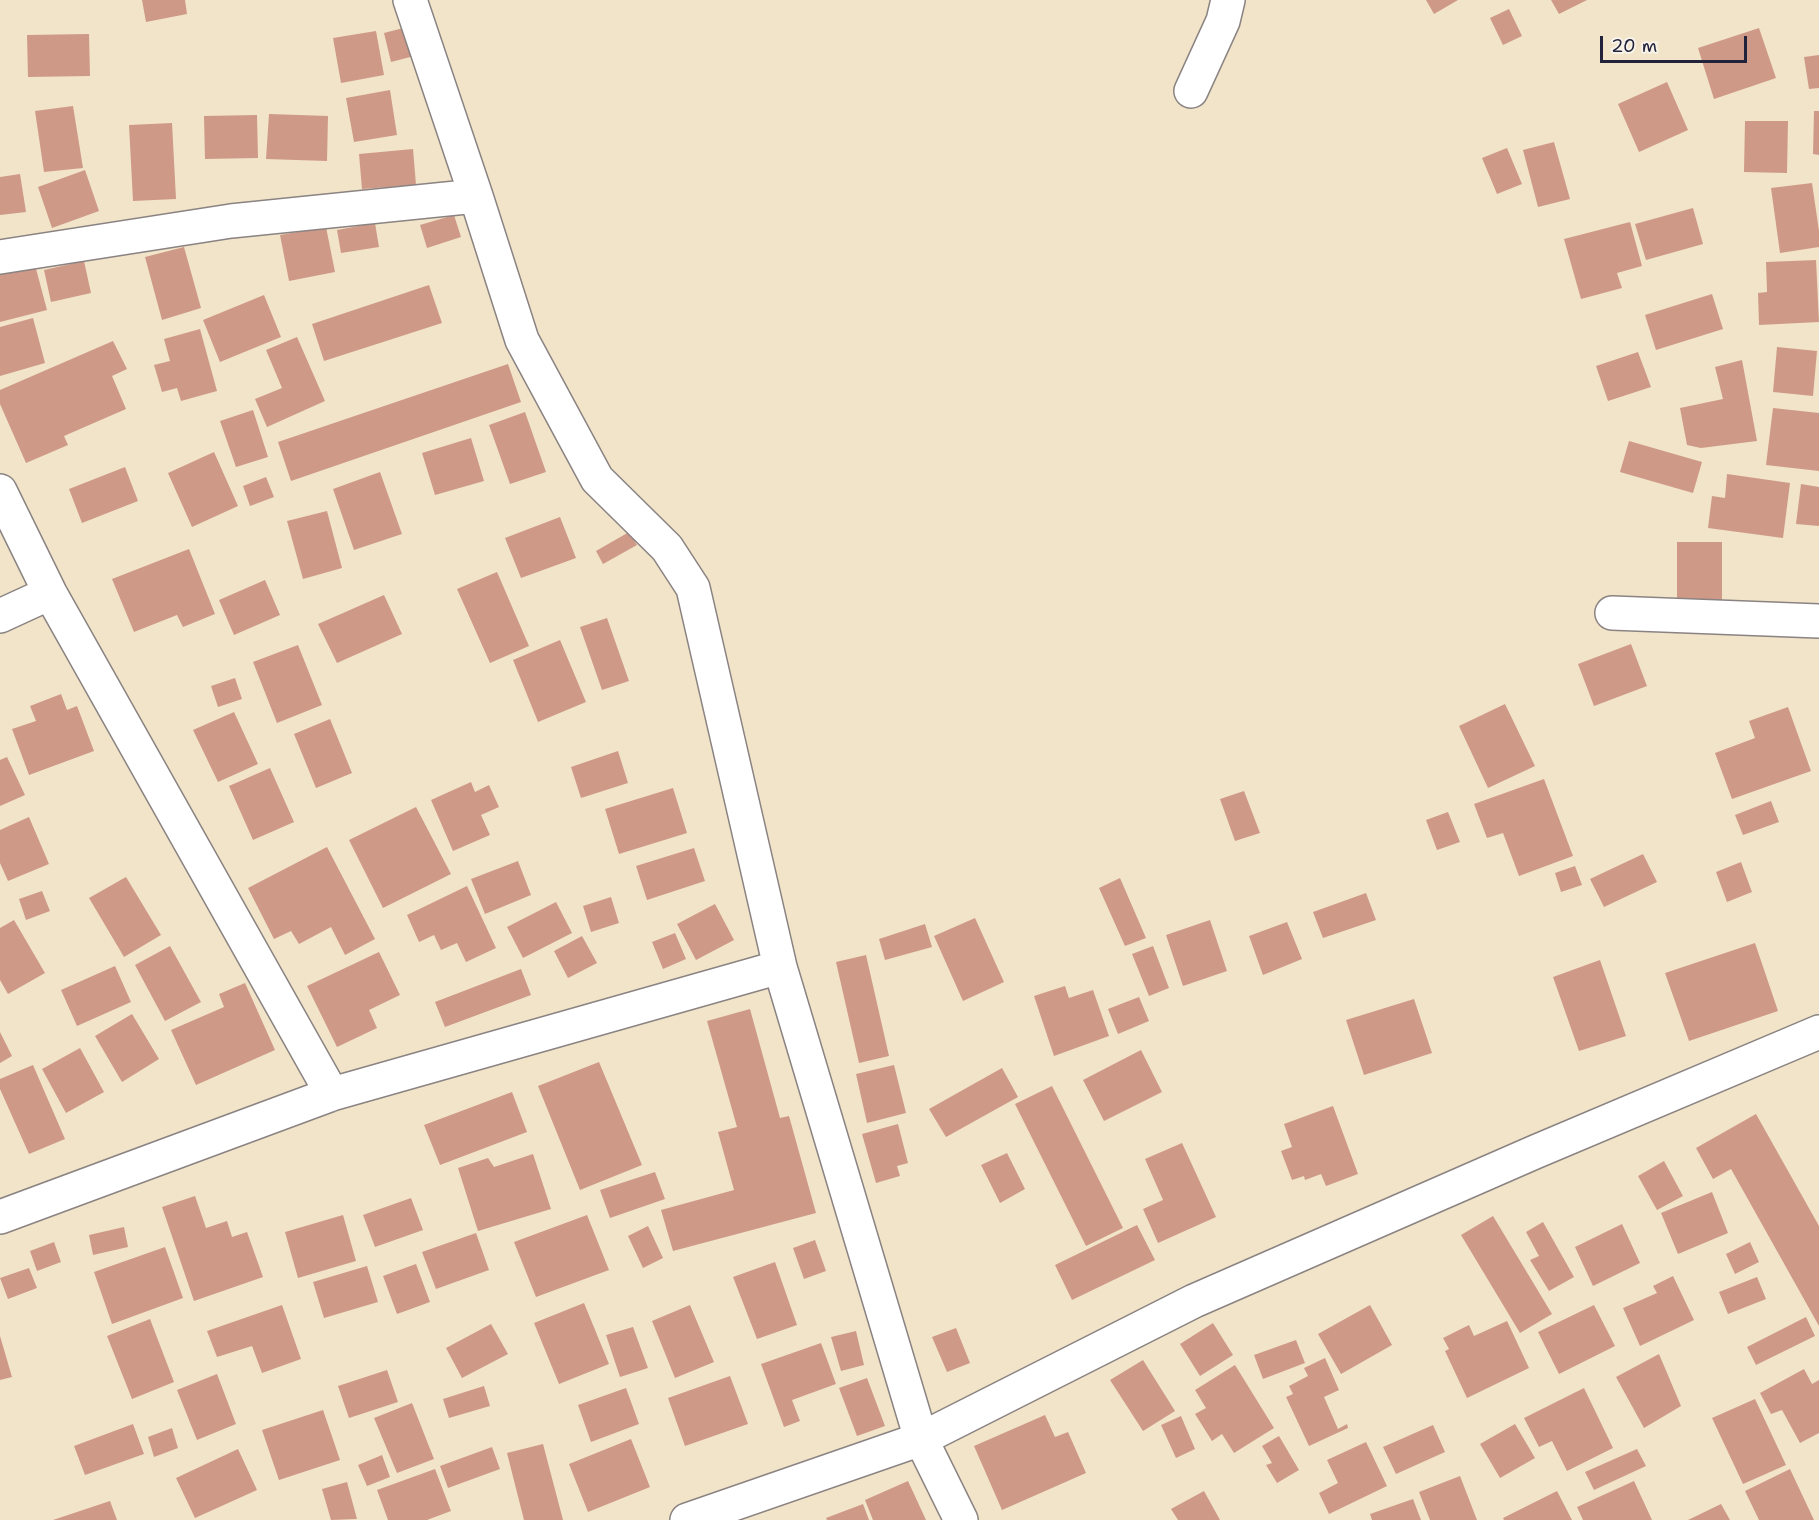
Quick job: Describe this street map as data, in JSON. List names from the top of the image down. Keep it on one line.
{"scale_bar":"20 m"}
